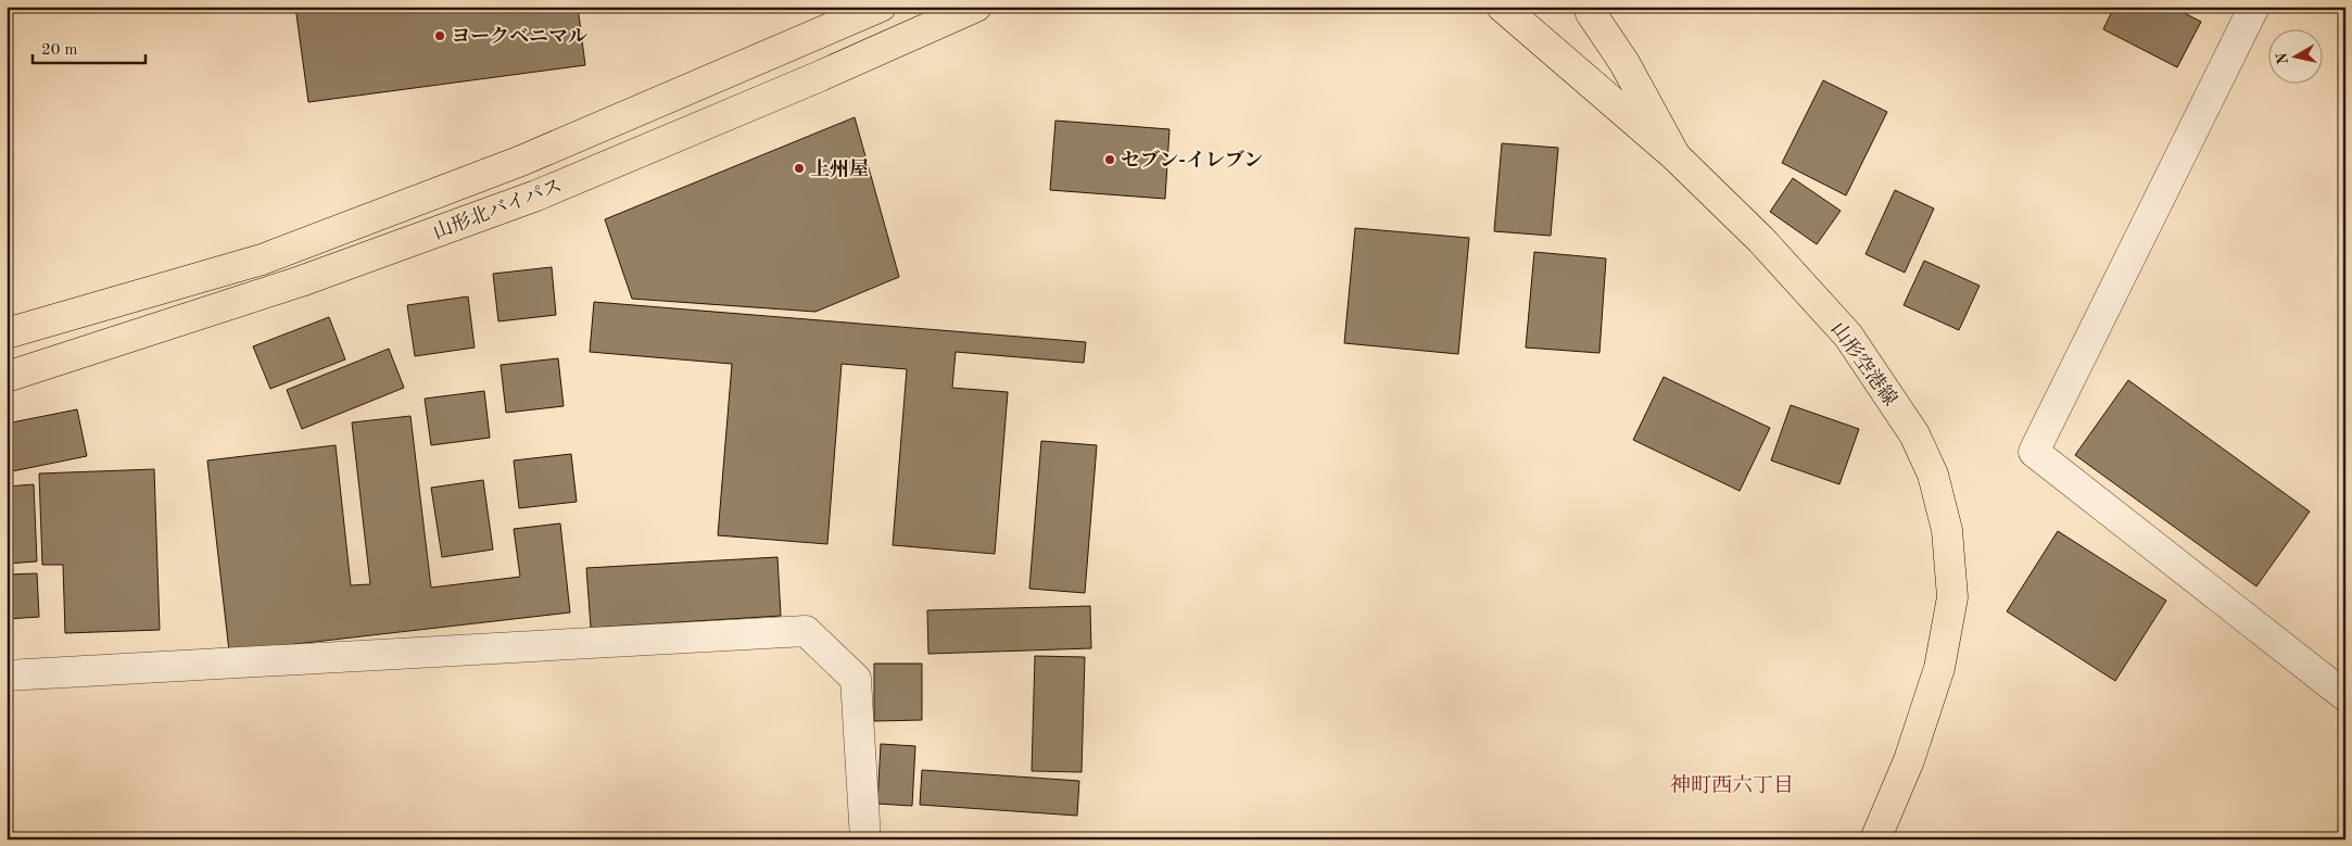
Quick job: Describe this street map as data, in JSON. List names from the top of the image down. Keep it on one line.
{"streets":{"main road":["山形北バイパス","山形空港線"]},"districts":["神町西六丁目"],"places":["ヨークベニマル","セブン-イレブン","上州屋"],"scale_bar":"20 m","north":"left"}
